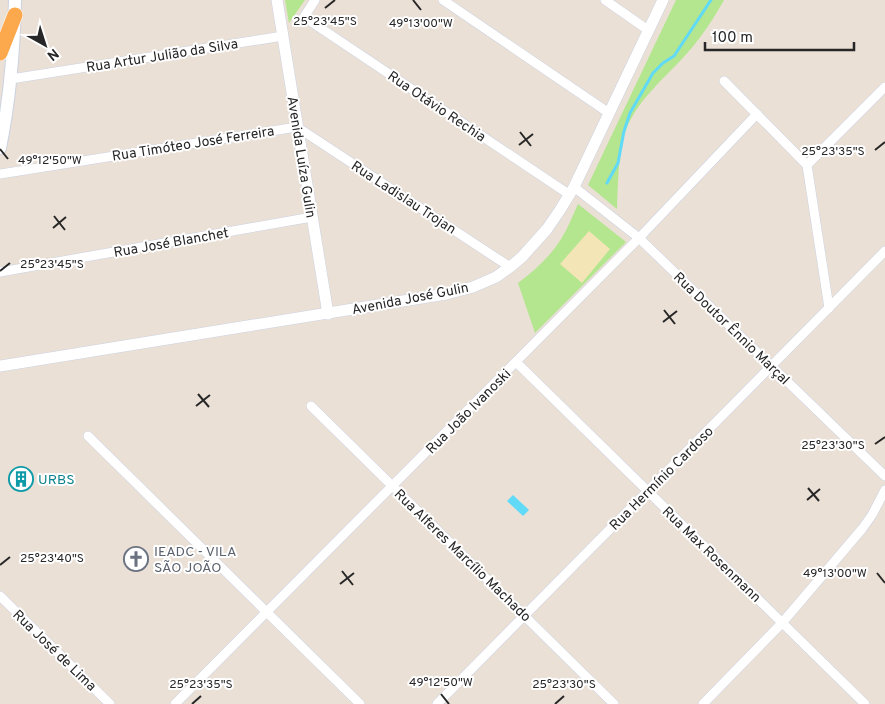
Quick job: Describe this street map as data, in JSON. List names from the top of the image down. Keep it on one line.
{"streets":{"street":["Rua Artur Julião da Silva","Rua Otávio Rechia","Rua Timóteo José Ferreira","Avenida Luíza Gulin","Rua Ladislau Trojan","Rua José Blanchet","Avenida José Gulin","Rua Doutor Ênnio Marçal","Rua João Ivanoski","Rua Hermínio Cardoso","Rua Max Rosenmann","Rua Alferes Marcílio Machado","Rua José de Lima"]},"crossings":[["Rua Artur Julião da Silva","Avenida Luíza Gulin"],["Rua Otávio Rechia","Avenida José Gulin"],["Rua Otávio Rechia","Rua Doutor Ênnio Marçal"],["Rua Timóteo José Ferreira","Avenida Luíza Gulin"],["Rua Timóteo José Ferreira","Rua Ladislau Trojan"],["Avenida Luíza Gulin","Rua Ladislau Trojan"],["Avenida Luíza Gulin","Rua José Blanchet"],["Avenida Luíza Gulin","Avenida José Gulin"],["Rua Ladislau Trojan","Avenida José Gulin"],["Avenida José Gulin","Rua Doutor Ênnio Marçal"],["Rua Doutor Ênnio Marçal","Rua João Ivanoski"],["Rua Doutor Ênnio Marçal","Rua Hermínio Cardoso"],["Rua João Ivanoski","Rua Max Rosenmann"],["Rua João Ivanoski","Rua Alferes Marcílio Machado"],["Rua Hermínio Cardoso","Rua Max Rosenmann"],["Rua Hermínio Cardoso","Rua Alferes Marcílio Machado"]],"places":{"building":["URBS"],"church":["IEADC - VILA SÃO JOÃO"]},"scale_bar":"100 m","north":"bottom right","coordinates":["25°23'45\"S","49°13'00\"W","25°23'35\"S","49°12'50\"W","25°23'30\"S","25°23'40\"S"]}
